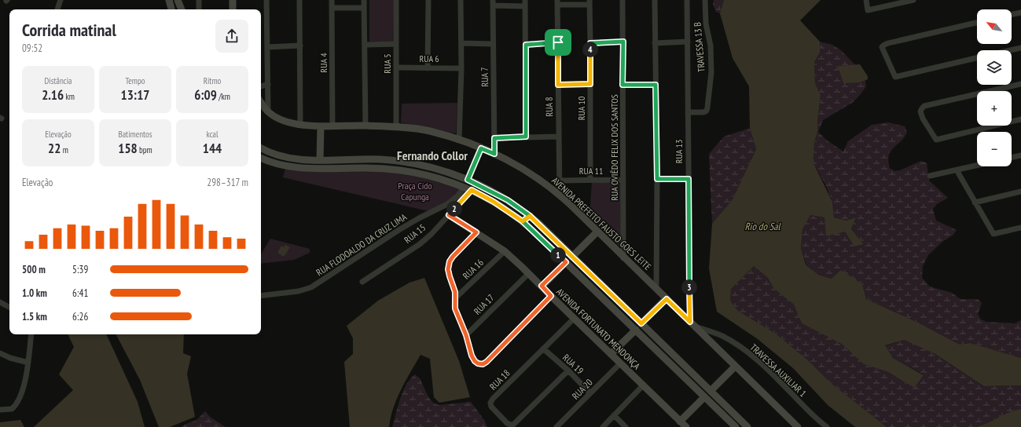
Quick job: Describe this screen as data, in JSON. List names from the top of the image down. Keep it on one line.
{"streets":{"street":["TRAVESSA 13 B","RUA 6","RUA 4","RUA 5","RUA 7","RUA 8","RUA 10","RUA OVIÊDO FELIX DOS SANTOS","RUA 13","RUA 11","AVENIDA PREFEITO FAUSTO GOES LEITE","RUA 15","RUA FLODOALDO DA CRUZ LIMA","RUA 16","RUA 17","AVENIDA FORTUNATO MENDONÇA","RUA 19","TRAVESSA AUXILIAR 1","RUA 18","RUA 20"]},"crossings":[["TRAVESSA 13 B","RUA 13"],["RUA 6","RUA 5"],["RUA 4","AVENIDA PREFEITO FAUSTO GOES LEITE"],["RUA 5","AVENIDA PREFEITO FAUSTO GOES LEITE"],["RUA 7","AVENIDA PREFEITO FAUSTO GOES LEITE"],["RUA 8","RUA 11"],["RUA 8","AVENIDA PREFEITO FAUSTO GOES LEITE"],["RUA 10","RUA 11"],["RUA OVIÊDO FELIX DOS SANTOS","RUA 11"],["RUA OVIÊDO FELIX DOS SANTOS","AVENIDA PREFEITO FAUSTO GOES LEITE"],["RUA 13","AVENIDA PREFEITO FAUSTO GOES LEITE"],["AVENIDA PREFEITO FAUSTO GOES LEITE","TRAVESSA AUXILIAR 1"],["RUA 15","AVENIDA FORTUNATO MENDONÇA"],["RUA 16","AVENIDA FORTUNATO MENDONÇA"],["RUA 17","AVENIDA FORTUNATO MENDONÇA"],["AVENIDA FORTUNATO MENDONÇA","RUA 18"],["AVENIDA FORTUNATO MENDONÇA","RUA 20"],["RUA 19","RUA 18"],["RUA 19","RUA 20"]],"districts":["Fernando Collor"],"water":["Rio do Sal"],"parks":["Praça Cido Capunga"],"north":"top left","page":{"map_buttons":["+","−"],"heading":["Corrida matinal","09:52"],"pins":["4","2","1","3"],"stats":[["Distância","2.16 km"],["Tempo","13:17"],["Ritmo","6:09 /km"],["Elevação","22 m"],["Batimentos","158 bpm"],["kcal","144"]],"chart":["Elevação","298–317 m"],"list":[{"name":"500 m","note":"5:39"},{"name":"1.0 km","note":"6:41"},{"name":"1.5 km","note":"6:26"}]}}
